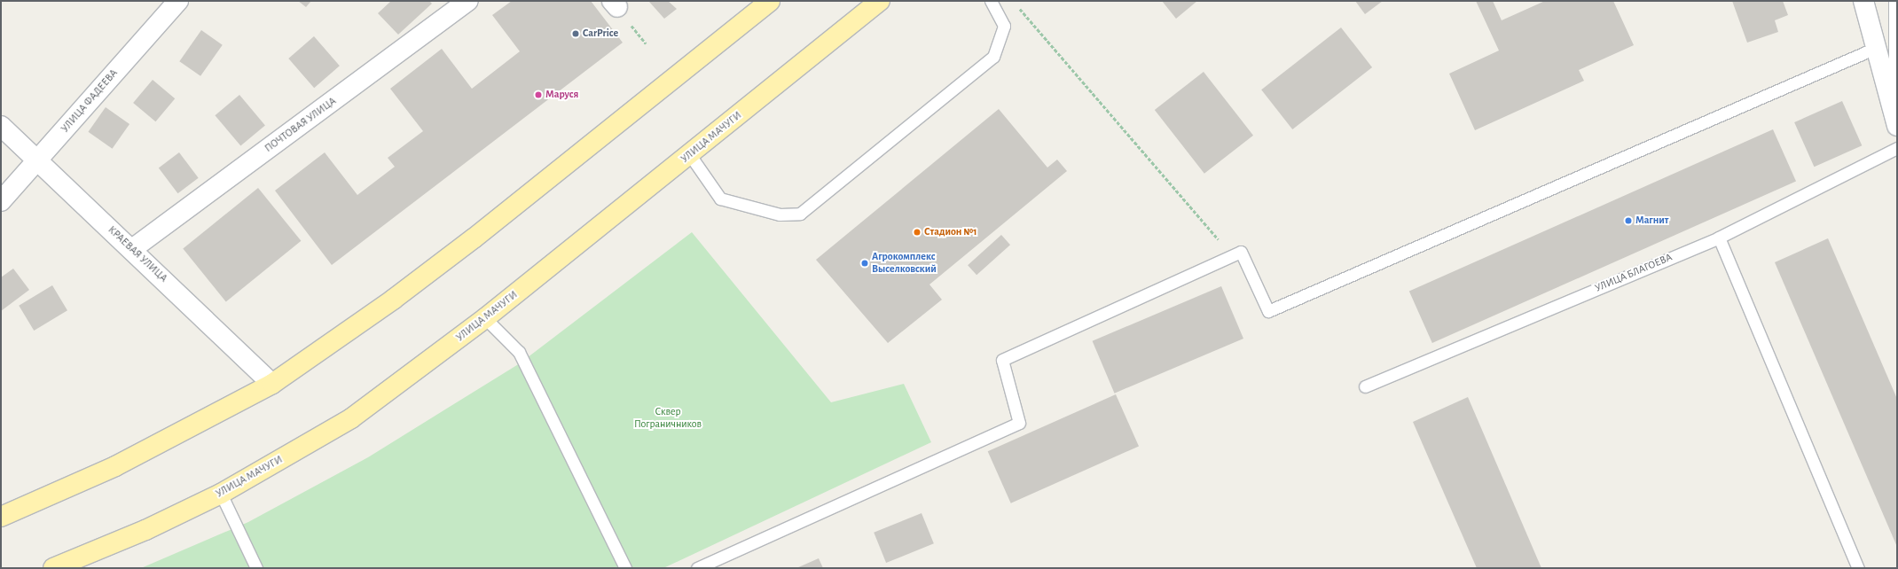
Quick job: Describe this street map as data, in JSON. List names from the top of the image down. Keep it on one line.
{"streets":{"main road":["УЛИЦА МАЧУГИ"],"street":["УЛИЦА ФАДЕЕВА","ПОЧТОВАЯ УЛИЦА","КРАЕВАЯ УЛИЦА"],"lane":["УЛИЦА БЛАГОЕВА"]},"crossings":[["УЛИЦА ФАДЕЕВА","КРАЕВАЯ УЛИЦА"],["ПОЧТОВАЯ УЛИЦА","КРАЕВАЯ УЛИЦА"]],"parks":["Сквер Пограничников"],"places":["CarPrice","Маруся","Магнит","Стадион №1","Агрокомплекс Выселковский"]}
